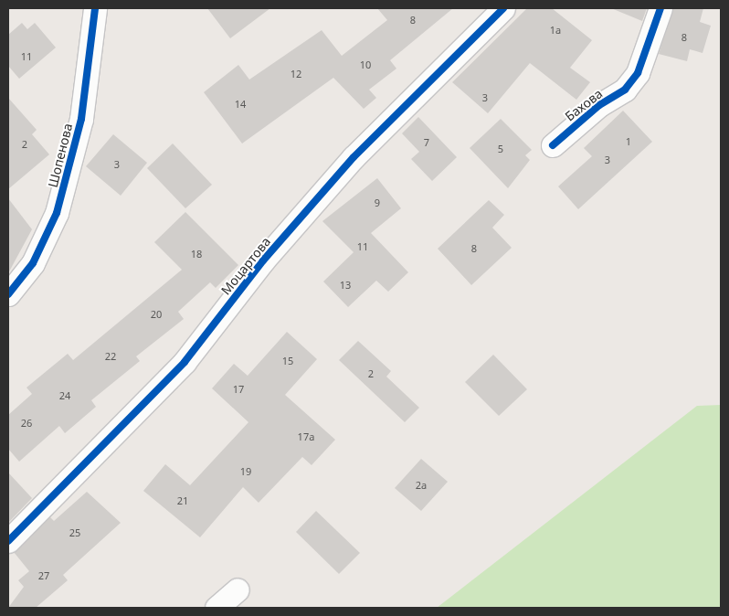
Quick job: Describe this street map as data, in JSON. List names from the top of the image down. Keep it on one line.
{"streets":{"street":["Бахова","Шопенова","Моцартова"]},"house_numbers":["8","1a","8","11","10","12","3","14","1","7","2","5","3","3","9","11","8","18","13","20","22","15","2","17","24","26","17a","19","2a","21","25","27"]}
